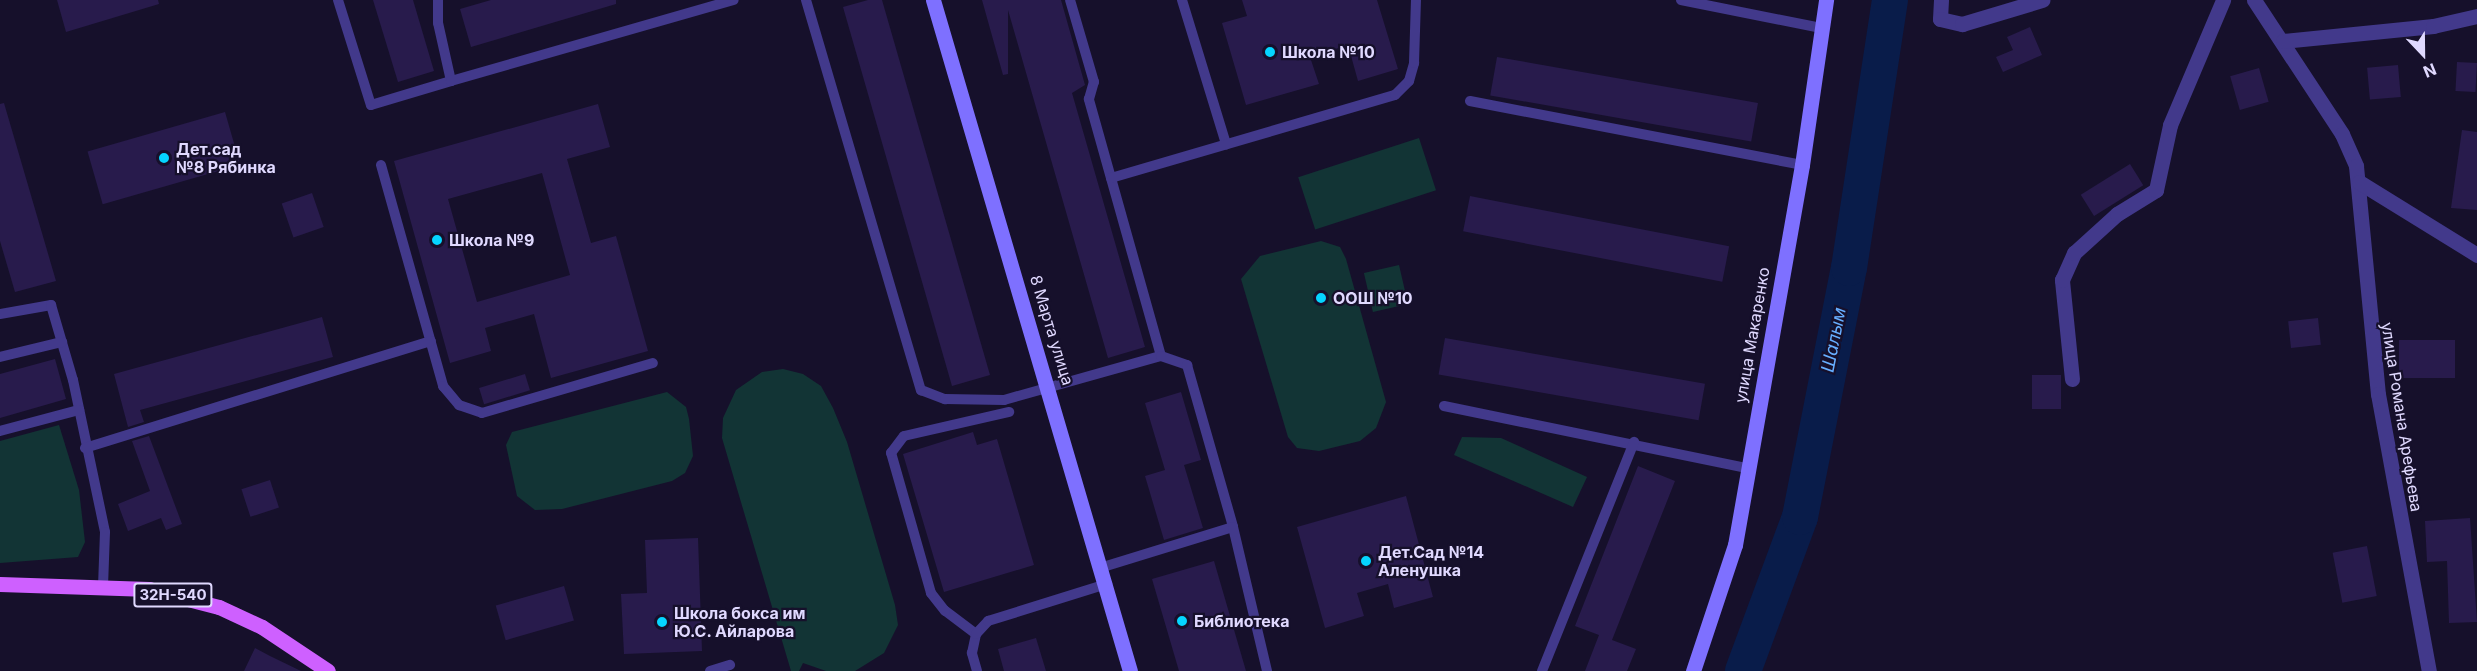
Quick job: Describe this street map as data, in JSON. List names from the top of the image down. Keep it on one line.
{"streets":{"main road":["32Н-540"],"street":["8 Марта улица","улица Макаренко","улица Романа Арефьева"]},"water":["Шалым"],"places":["Школа №10","Дет.сад №8 Рябинка","Школа №9","ООШ №10","Дет.Сад №14 Аленушка","Библиотека","Школа бокса им Ю.С. Айларова"],"north":"bottom"}
